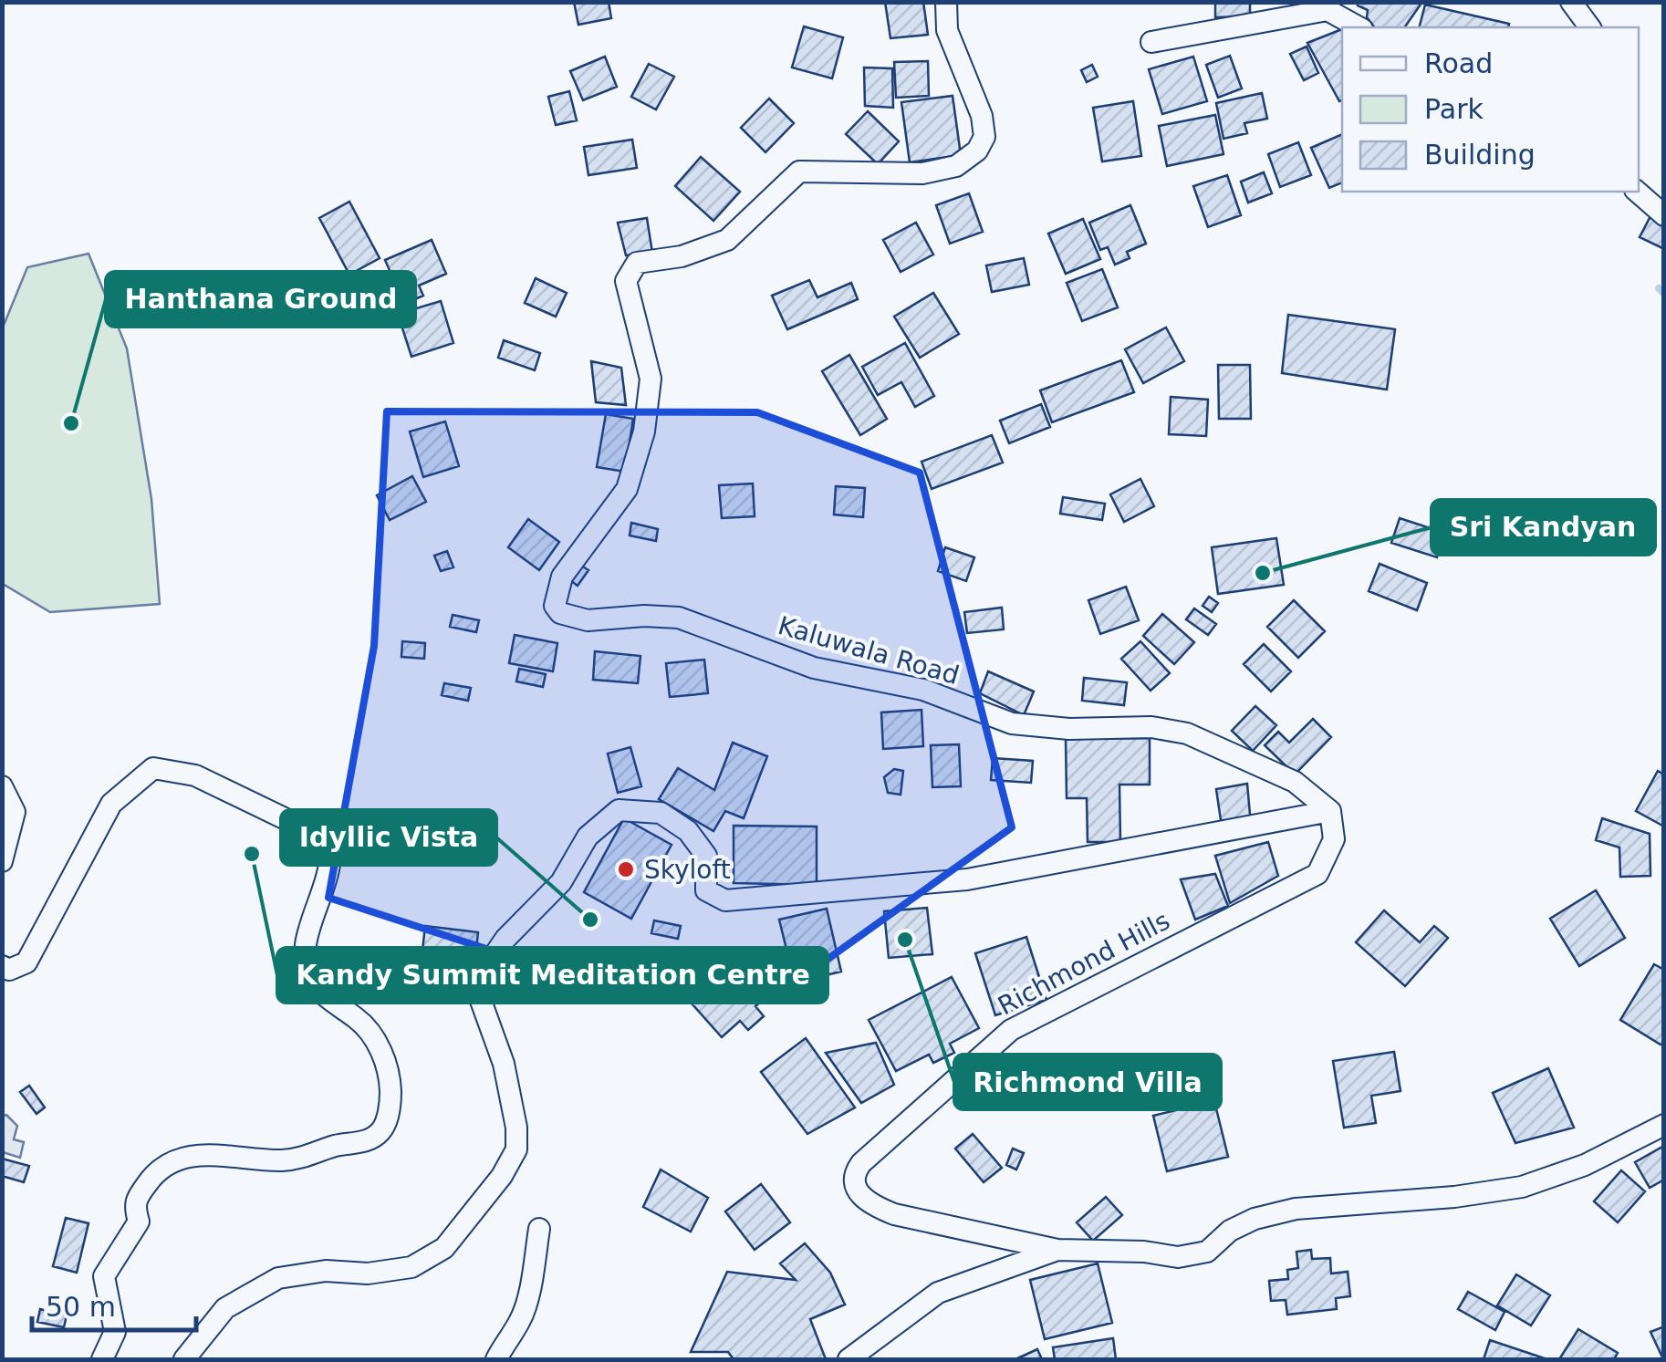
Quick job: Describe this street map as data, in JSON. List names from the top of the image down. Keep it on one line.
{"streets":{"street":["Kaluwala Road","Richmond Hills"]},"crossings":[["Kaluwala Road","Richmond Hills"]],"places":["Hanthana Ground","Sri Kandyan","Kandy Summit Meditation Centre","Skyloft","Idyllic Vista","Richmond Villa"],"legend":["Road","Park","Building"],"scale_bar":"50 m"}
